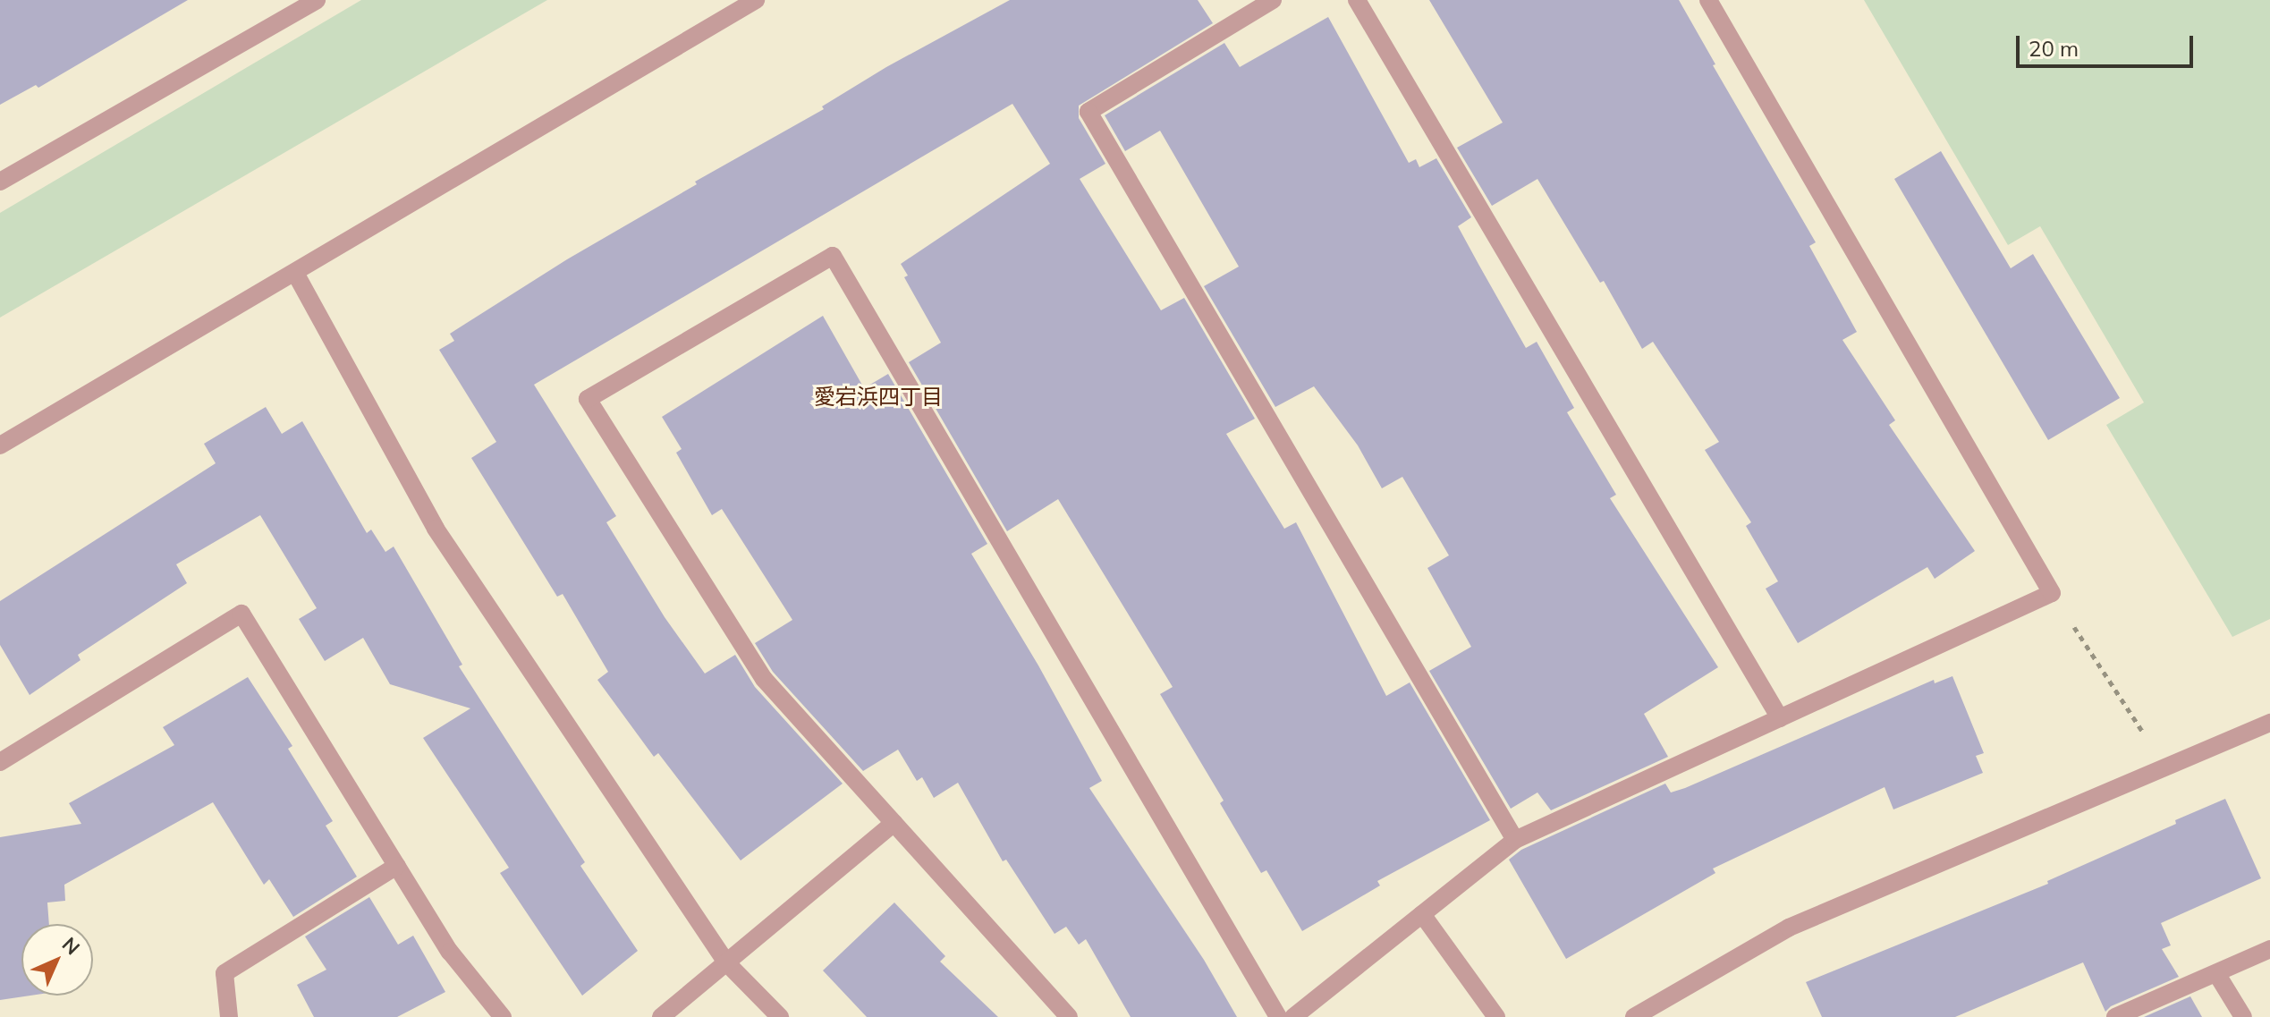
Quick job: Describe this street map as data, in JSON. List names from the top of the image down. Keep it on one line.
{"districts":["愛宕浜四丁目"],"scale_bar":"20 m","north":"top right"}
